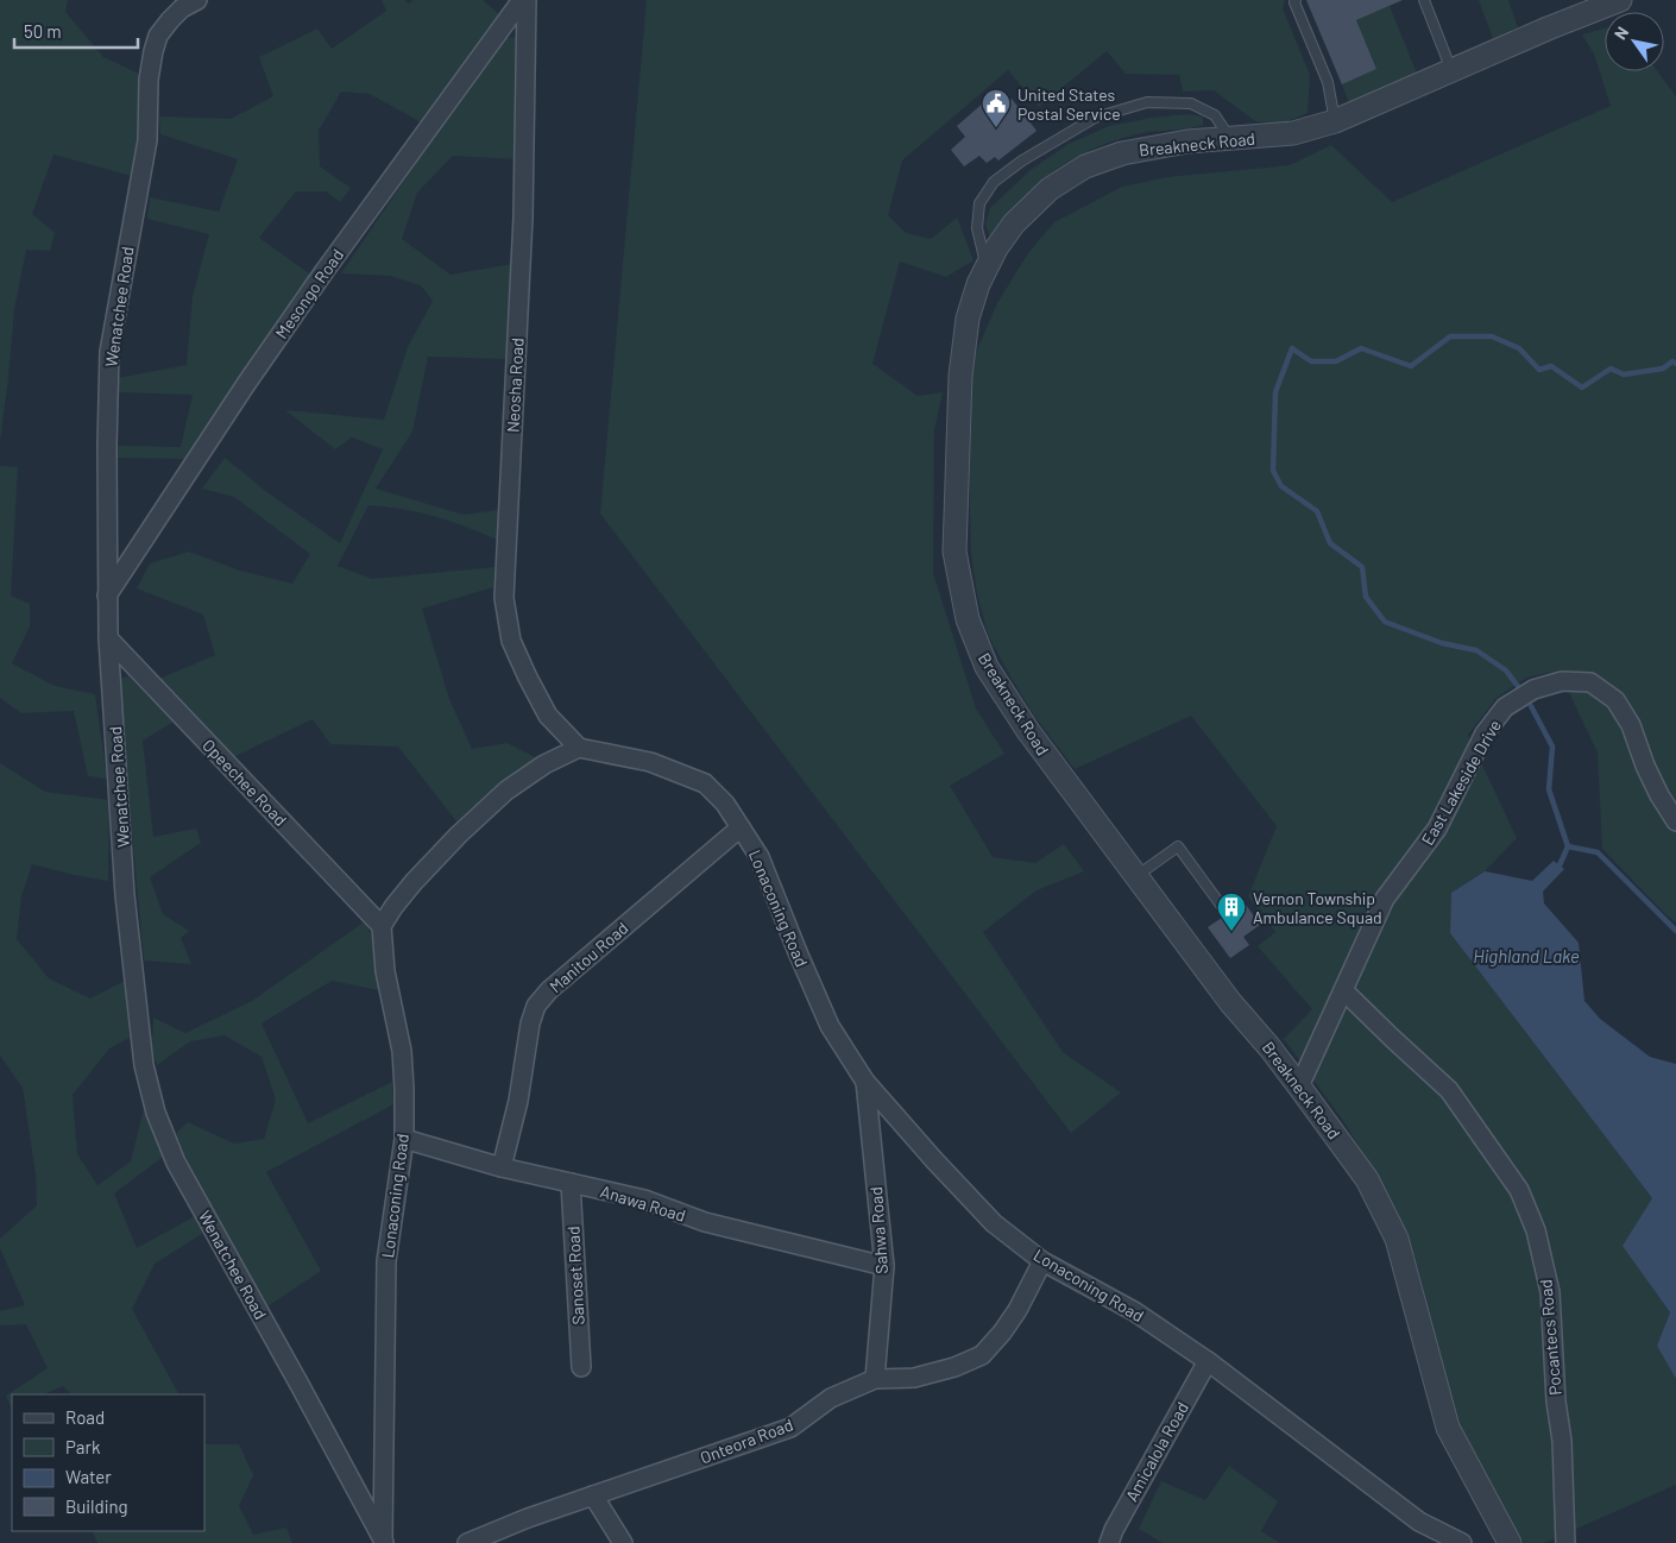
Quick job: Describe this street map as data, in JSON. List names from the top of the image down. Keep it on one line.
{"streets":{"street":["Breakneck Road","Mesongo Road","Wenatchee Road","Neosha Road","Opeechee Road","East Lakeside Drive","Lonaconing Road","Manitou Road","Anawa Road","Sahwa Road","Sanoset Road","Pocantecs Road","Onteora Road","Amicalola Road"]},"crossings":[["Breakneck Road","East Lakeside Drive"],["Mesongo Road","Wenatchee Road"],["Wenatchee Road","Opeechee Road"],["Wenatchee Road","Lonaconing Road"],["Neosha Road","Lonaconing Road"],["Opeechee Road","Lonaconing Road"],["East Lakeside Drive","Pocantecs Road"],["Lonaconing Road","Manitou Road"],["Lonaconing Road","Anawa Road"],["Lonaconing Road","Sahwa Road"],["Lonaconing Road","Onteora Road"],["Lonaconing Road","Amicalola Road"],["Manitou Road","Anawa Road"],["Anawa Road","Sahwa Road"],["Anawa Road","Sanoset Road"],["Sahwa Road","Onteora Road"]],"water":["Highland Lake"],"places":{"public building":["United States Postal Service"],"building":["Vernon Township Ambulance Squad"]},"legend":["Road","Park","Water","Building"],"scale_bar":"50 m","north":"top left"}
